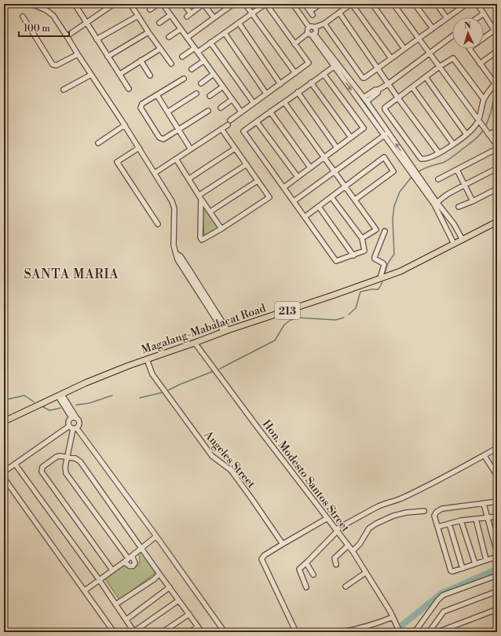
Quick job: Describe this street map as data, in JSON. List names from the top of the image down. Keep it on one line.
{"streets":{"main road":["213","Magalang-Mabalacat Road"],"street":["Angeles Street","Hon. Modesto Santos Street"]},"crossings":[["Magalang-Mabalacat Road","Angeles Street"],["Magalang-Mabalacat Road","Hon. Modesto Santos Street"]],"districts":["SANTA MARIA"],"scale_bar":"100 m","north":"top"}
